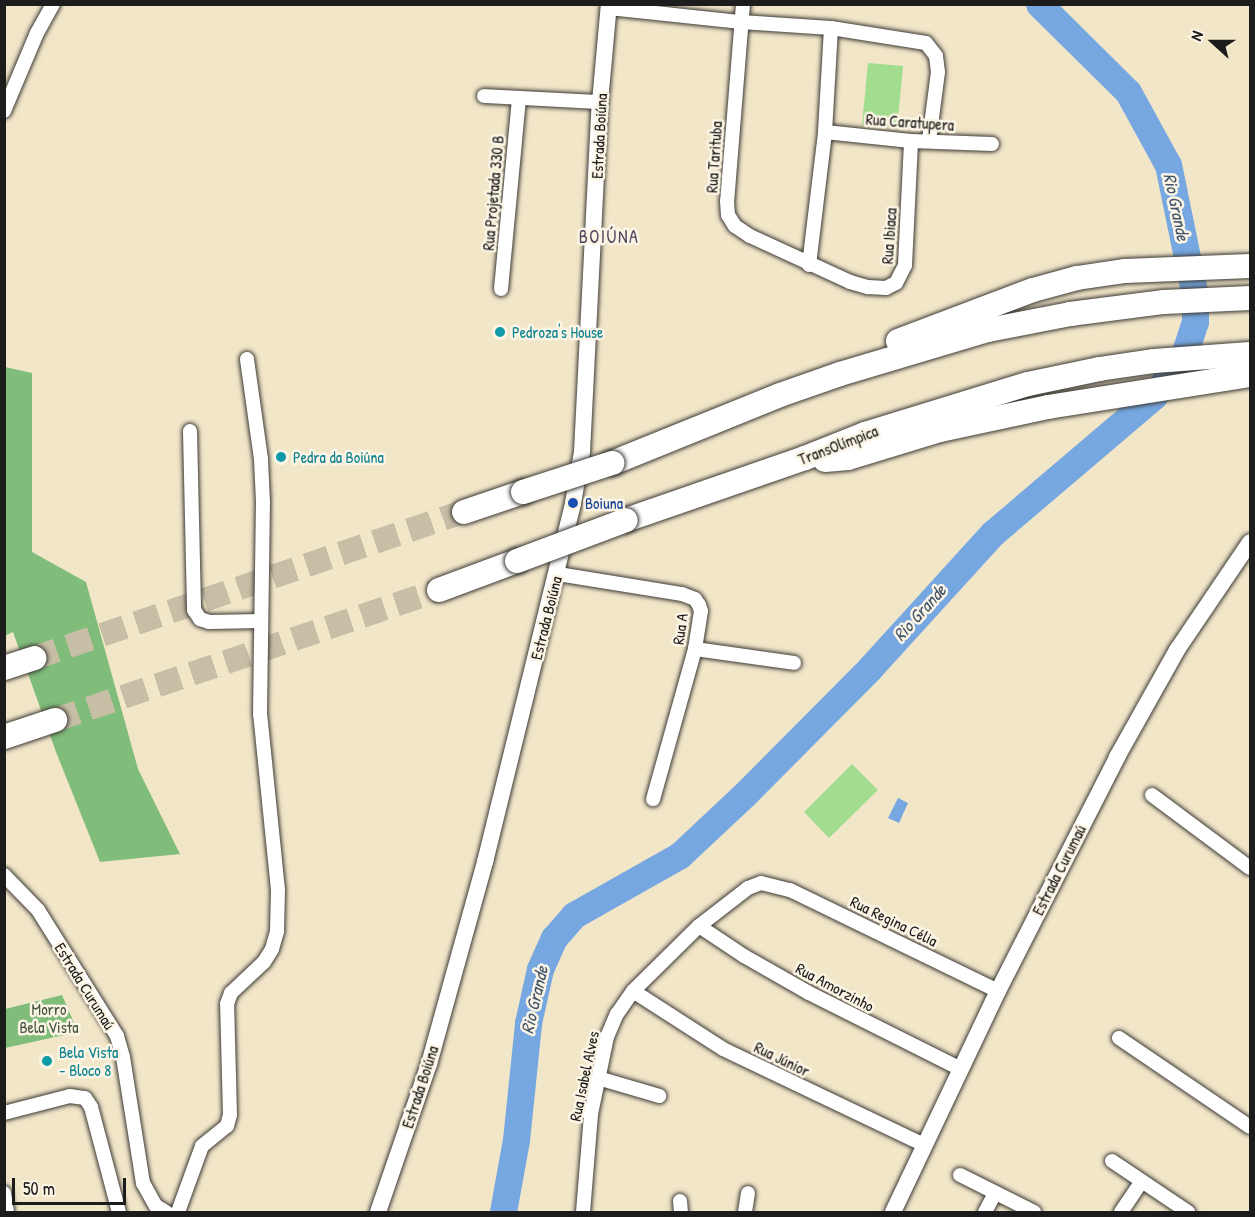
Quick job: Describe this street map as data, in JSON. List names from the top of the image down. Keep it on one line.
{"streets":{"highway":["TransOlímpica"],"street":["Rua Caratupera","Estrada Boiúna","Rua Tarituba","Rua Projetada 330 B","Rua Ibiaca","Rua A","Estrada Curumaú","Rua Regina Célia","Rua Amorzinho","Rua Júnior","Rua Isabel Alves"]},"crossings":[["Rua Caratupera","Rua Ibiaca"],["Estrada Boiúna","Rua A"],["Rua Tarituba","Rua Ibiaca"],["Estrada Curumaú","Rua Regina Célia"],["Estrada Curumaú","Rua Amorzinho"],["Estrada Curumaú","Rua Júnior"],["Rua Regina Célia","Rua Isabel Alves"],["Rua Amorzinho","Rua Isabel Alves"],["Rua Júnior","Rua Isabel Alves"]],"districts":["BOIÚNA"],"water":["Rio Grande"],"parks":["Morro Bela Vista"],"places":["Pedroza's House","Pedra da Boiúna","Boiuna","Bela Vista - Bloco 8"],"scale_bar":"50 m","north":"left"}
